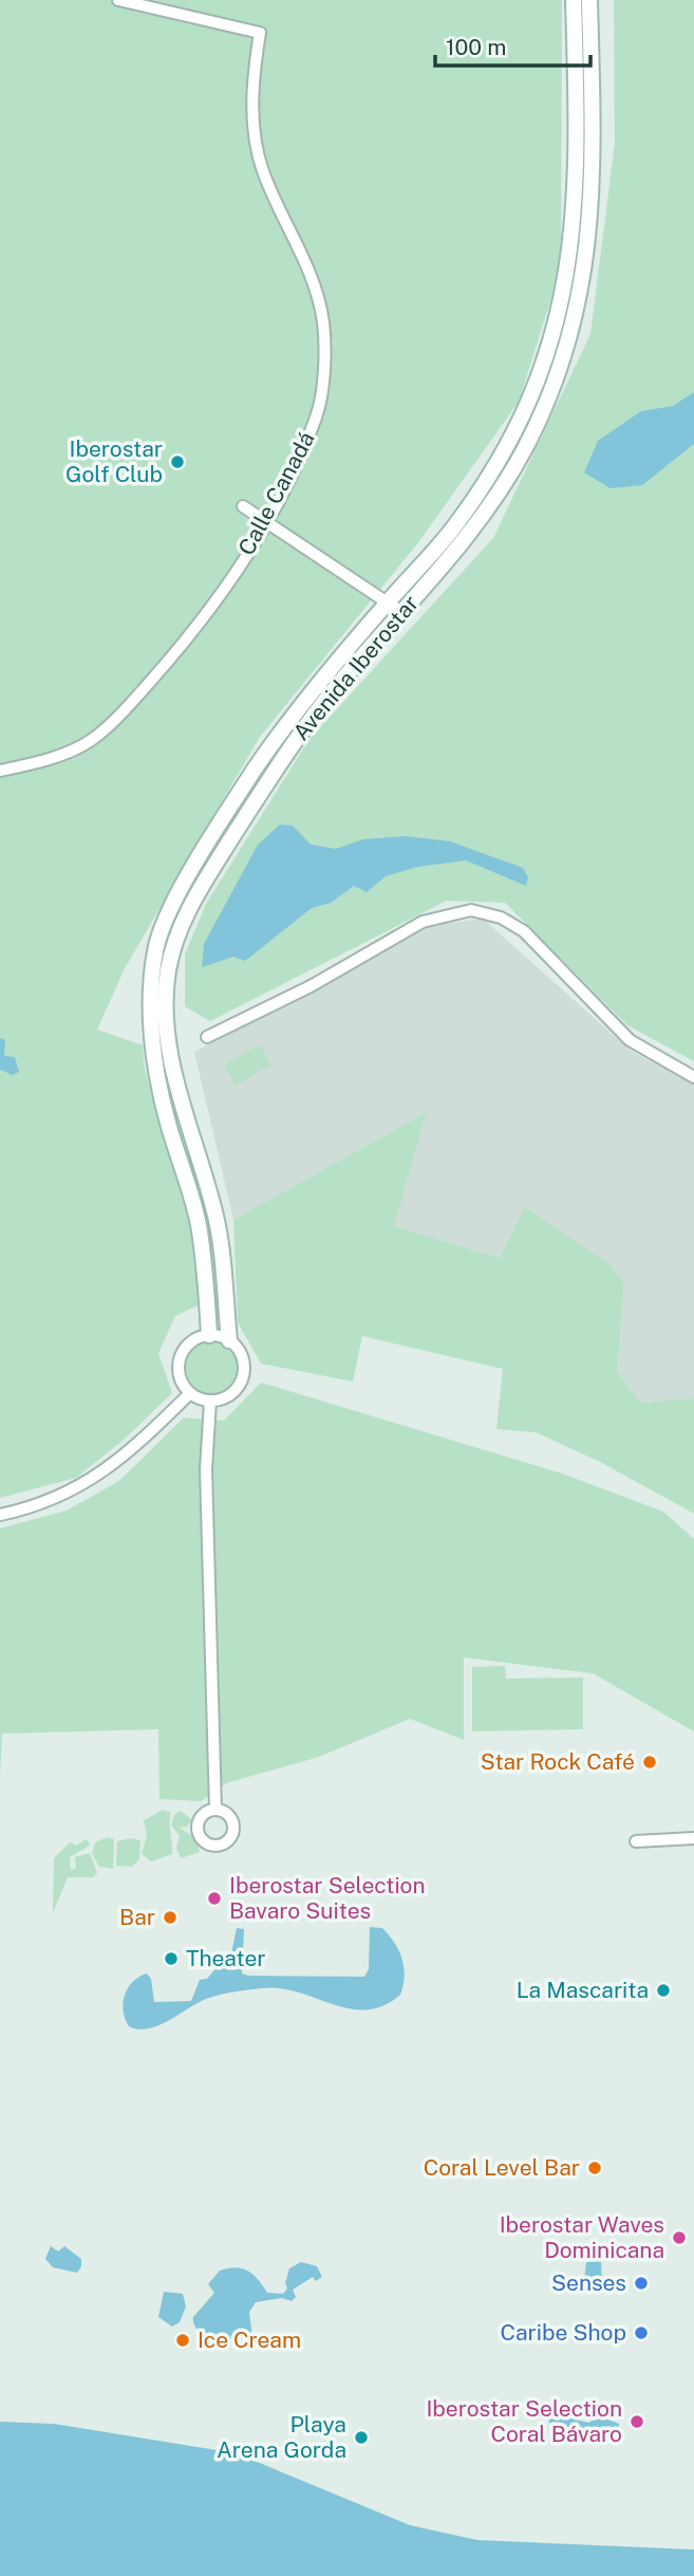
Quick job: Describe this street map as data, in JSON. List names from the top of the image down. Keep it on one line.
{"streets":{"street":["Calle Canadá","Avenida Iberostar"]},"places":["Iberostar Golf Club","Star Rock Café","Iberostar Selection Bavaro Suites","Bar","Theater","La Mascarita","Coral Level Bar","Iberostar Waves Dominicana","Senses","Caribe Shop","Ice Cream","Iberostar Selection Coral Bávaro","Playa Arena Gorda"],"scale_bar":"100 m"}
